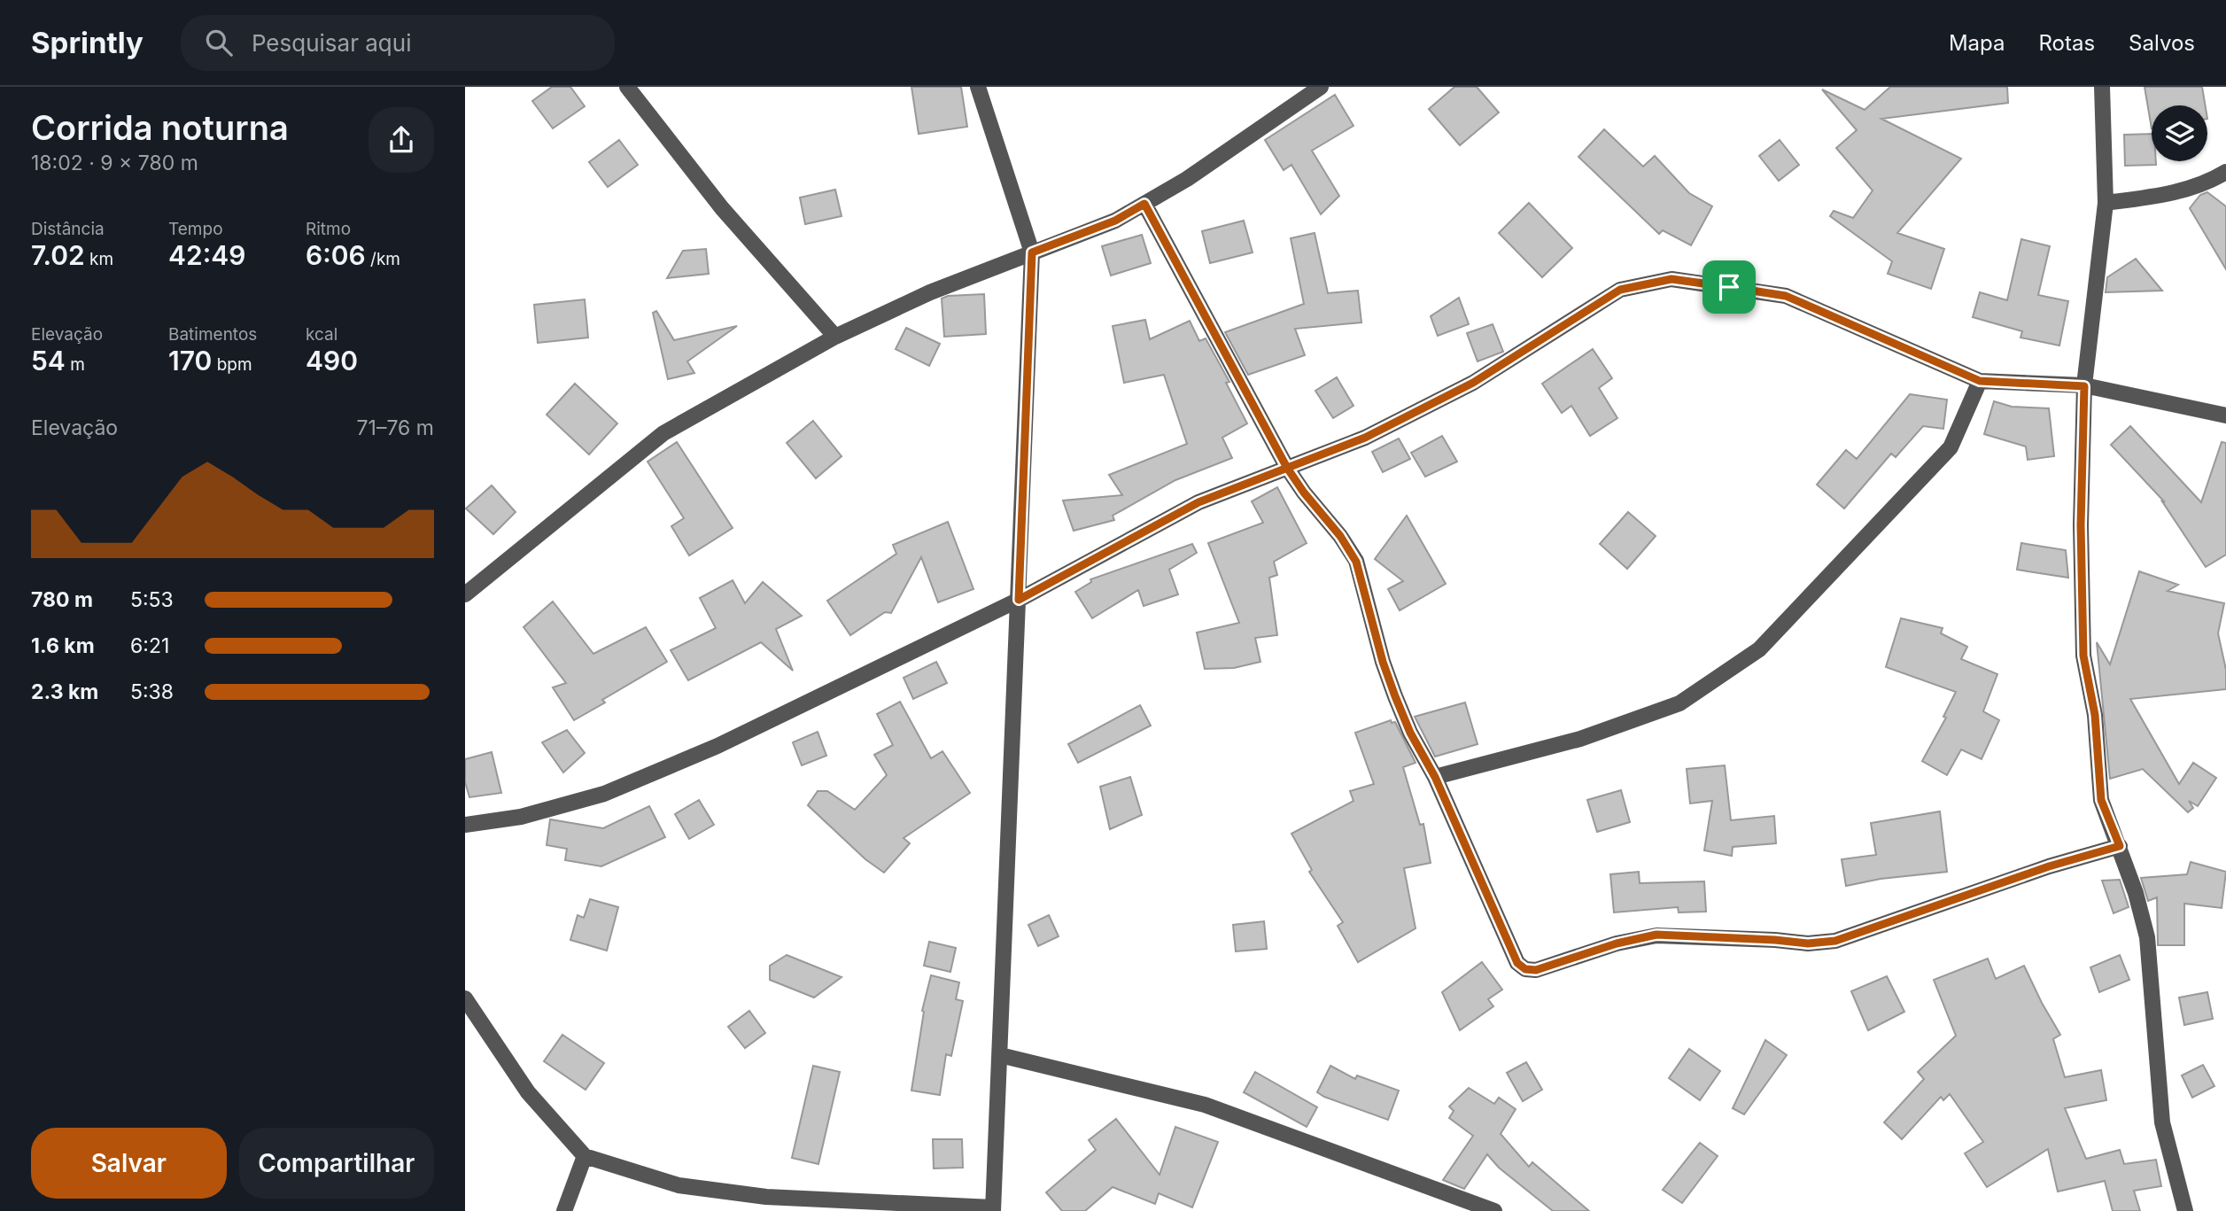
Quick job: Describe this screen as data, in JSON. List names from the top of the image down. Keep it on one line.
{"page":{"header":"Sprintly","search":"Pesquisar aqui","nav":["Mapa","Rotas","Salvos"],"heading":["Corrida noturna","18:02 · 9 × 780 m"],"stats":[["Distância","7.02 km"],["Tempo","42:49"],["Ritmo","6:06 /km"],["Elevação","54 m"],["Batimentos","170 bpm"],["kcal","490"]],"chart":["Elevação","71–76 m"],"list":[{"name":"780 m","note":"5:53"},{"name":"1.6 km","note":"6:21"},{"name":"2.3 km","note":"5:38"}],"buttons":["Salvar","Compartilhar"]}}
